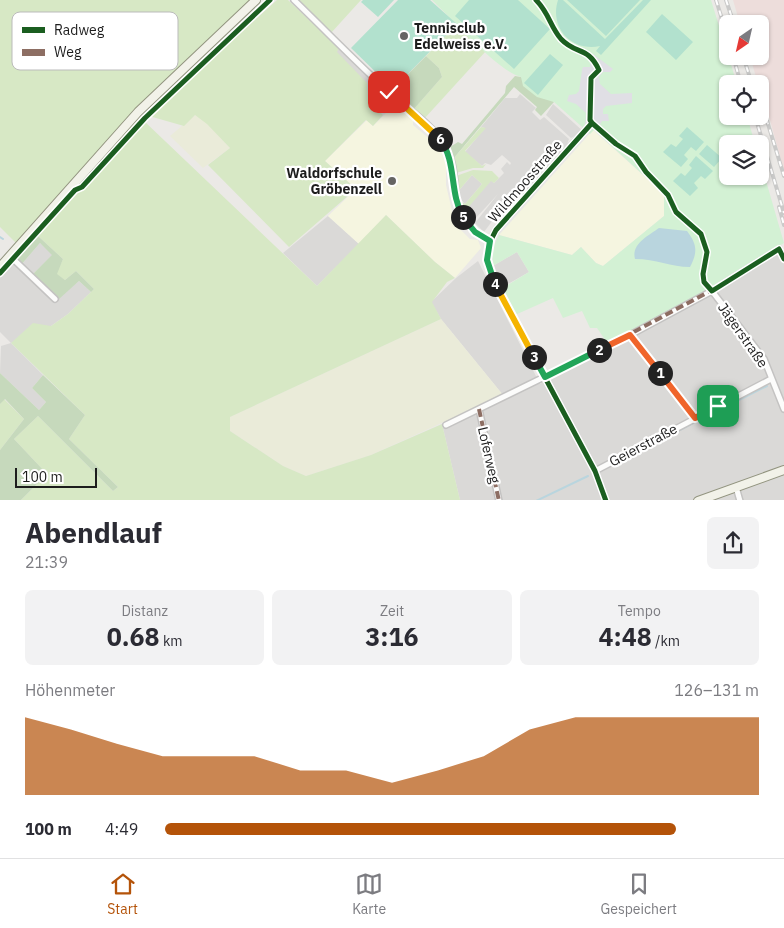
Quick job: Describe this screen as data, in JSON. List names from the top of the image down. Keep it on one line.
{"streets":{"street":["Wildmoosstraße","Jägerstraße","Geierstraße","Loferweg"]},"crossings":[["Wildmoosstraße","Geierstraße"],["Jägerstraße","Geierstraße"]],"places":["Tennisclub Edelweiss e.V.","Waldorfschule Gröbenzell"],"legend":["Radweg","Weg"],"scale_bar":"100 m","north":"bottom left","page":{"pins":["6","5","4","2","3","1"],"scale":"100 m","heading":["Abendlauf","21:39"],"stats":[["Distanz","0.68 km"],["Zeit","3:16"],["Tempo","4:48 /km"]],"chart":["Höhenmeter","126–131 m"],"list":[{"name":"100 m","note":"4:49"}],"tabs":["Start","Karte","Gespeichert"]}}
